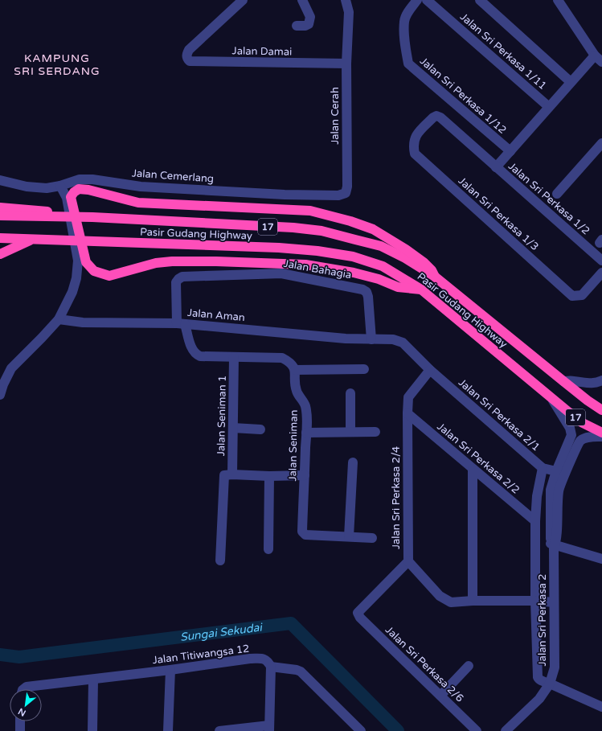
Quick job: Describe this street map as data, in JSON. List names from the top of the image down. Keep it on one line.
{"streets":{"highway":["17","Pasir Gudang Highway"],"street":["Jalan Damai","Jalan Sri Perkasa 1/11","Jalan Sri Perkasa 1/12","Jalan Cerah","Jalan Cemerlang","Jalan Sri Perkasa 1/2","Jalan Sri Perkasa 1/3","Jalan Bahagia","Jalan Aman","Jalan Sri Perkasa 2/1","Jalan Seniman 1","Jalan Seniman","Jalan Sri Perkasa 2/2","Jalan Sri Perkasa 2/4","Jalan Sri Perkasa 2","Jalan Titiwangsa 12","Jalan Sri Perkasa 2/6"]},"crossings":[["Jalan Damai","Jalan Cerah"],["Jalan Sri Perkasa 1/11","Jalan Sri Perkasa 1/2"],["Jalan Sri Perkasa 1/12","Jalan Sri Perkasa 1/2"],["Jalan Cerah","Jalan Cemerlang"],["Jalan Sri Perkasa 1/2","Jalan Sri Perkasa 1/3"],["Pasir Gudang Highway","Jalan Sri Perkasa 2"],["Jalan Bahagia","Jalan Aman"],["Jalan Aman","Jalan Sri Perkasa 2/1"],["Jalan Sri Perkasa 2/1","Jalan Sri Perkasa 2/4"],["Jalan Sri Perkasa 2/1","Jalan Sri Perkasa 2"],["Jalan Sri Perkasa 2/2","Jalan Sri Perkasa 2/4"],["Jalan Sri Perkasa 2/4","Jalan Sri Perkasa 2/6"]],"districts":["KAMPUNG SRI SERDANG"],"water":["Sungai Sekudai"],"north":"bottom left"}
